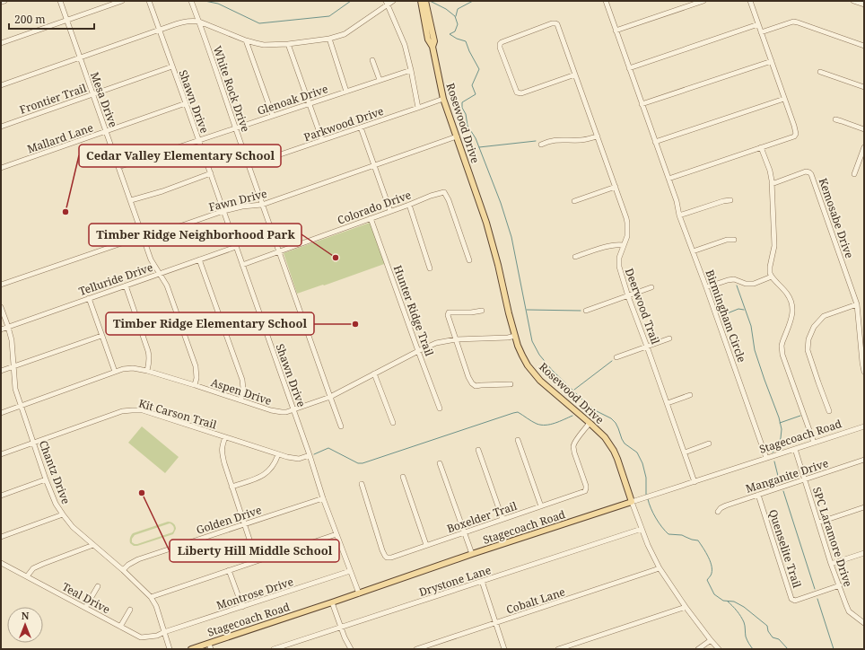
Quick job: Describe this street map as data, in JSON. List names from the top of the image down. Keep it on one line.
{"streets":{"main road":["Rosewood Drive","Stagecoach Road"],"street":["White Rock Drive","Frontier Trail","Mesa Drive","Glenoak Drive","Shawn Drive","Parkwood Drive","Mallard Lane","Fawn Drive","Colorado Drive","Kemosabe Drive","Telluride Drive","Deerwood Trail","Hunter Ridge Trail","Birmingham Circle","Aspen Drive","Kit Carson Trail","Chantz Drive","Manganite Drive","Boxelder Trail","Golden Drive","SPC Laramore Drive","Quenselite Trail","Drystone Lane","Montrose Drive","Teal Drive","Cobalt Lane"]},"crossings":[["White Rock Drive","Glenoak Drive"],["White Rock Drive","Parkwood Drive"],["White Rock Drive","Fawn Drive"],["White Rock Drive","Colorado Drive"],["White Rock Drive","Aspen Drive"],["Frontier Trail","Mesa Drive"],["Frontier Trail","Shawn Drive"],["Mesa Drive","Glenoak Drive"],["Mesa Drive","Mallard Lane"],["Mesa Drive","Fawn Drive"],["Mesa Drive","Telluride Drive"],["Mesa Drive","Aspen Drive"],["Glenoak Drive","Shawn Drive"],["Shawn Drive","Mallard Lane"],["Shawn Drive","Fawn Drive"],["Shawn Drive","Colorado Drive"],["Shawn Drive","Telluride Drive"],["Shawn Drive","Aspen Drive"],["Shawn Drive","Kit Carson Trail"],["Shawn Drive","Stagecoach Road"],["Shawn Drive","Golden Drive"],["Shawn Drive","Montrose Drive"],["Rosewood Drive","Parkwood Drive"],["Rosewood Drive","Fawn Drive"],["Rosewood Drive","Aspen Drive"],["Rosewood Drive","Stagecoach Road"],["Rosewood Drive","Boxelder Trail"],["Rosewood Drive","Drystone Lane"],["Rosewood Drive","Cobalt Lane"],["Colorado Drive","Hunter Ridge Trail"],["Telluride Drive","Chantz Drive"],["Deerwood Trail","Stagecoach Road"],["Hunter Ridge Trail","Aspen Drive"],["Birmingham Circle","Stagecoach Road"],["Aspen Drive","Chantz Drive"],["Kit Carson Trail","Chantz Drive"],["Stagecoach Road","SPC Laramore Drive"],["Chantz Drive","Golden Drive"],["Chantz Drive","Montrose Drive"],["Chantz Drive","Teal Drive"],["Manganite Drive","SPC Laramore Drive"],["Manganite Drive","Quenselite Trail"],["SPC Laramore Drive","Quenselite Trail"],["Montrose Drive","Teal Drive"]],"places":["Cedar Valley Elementary School","Timber Ridge Neighborhood Park","Timber Ridge Elementary School","Liberty Hill Middle School"],"scale_bar":"200 m","north":"top"}
